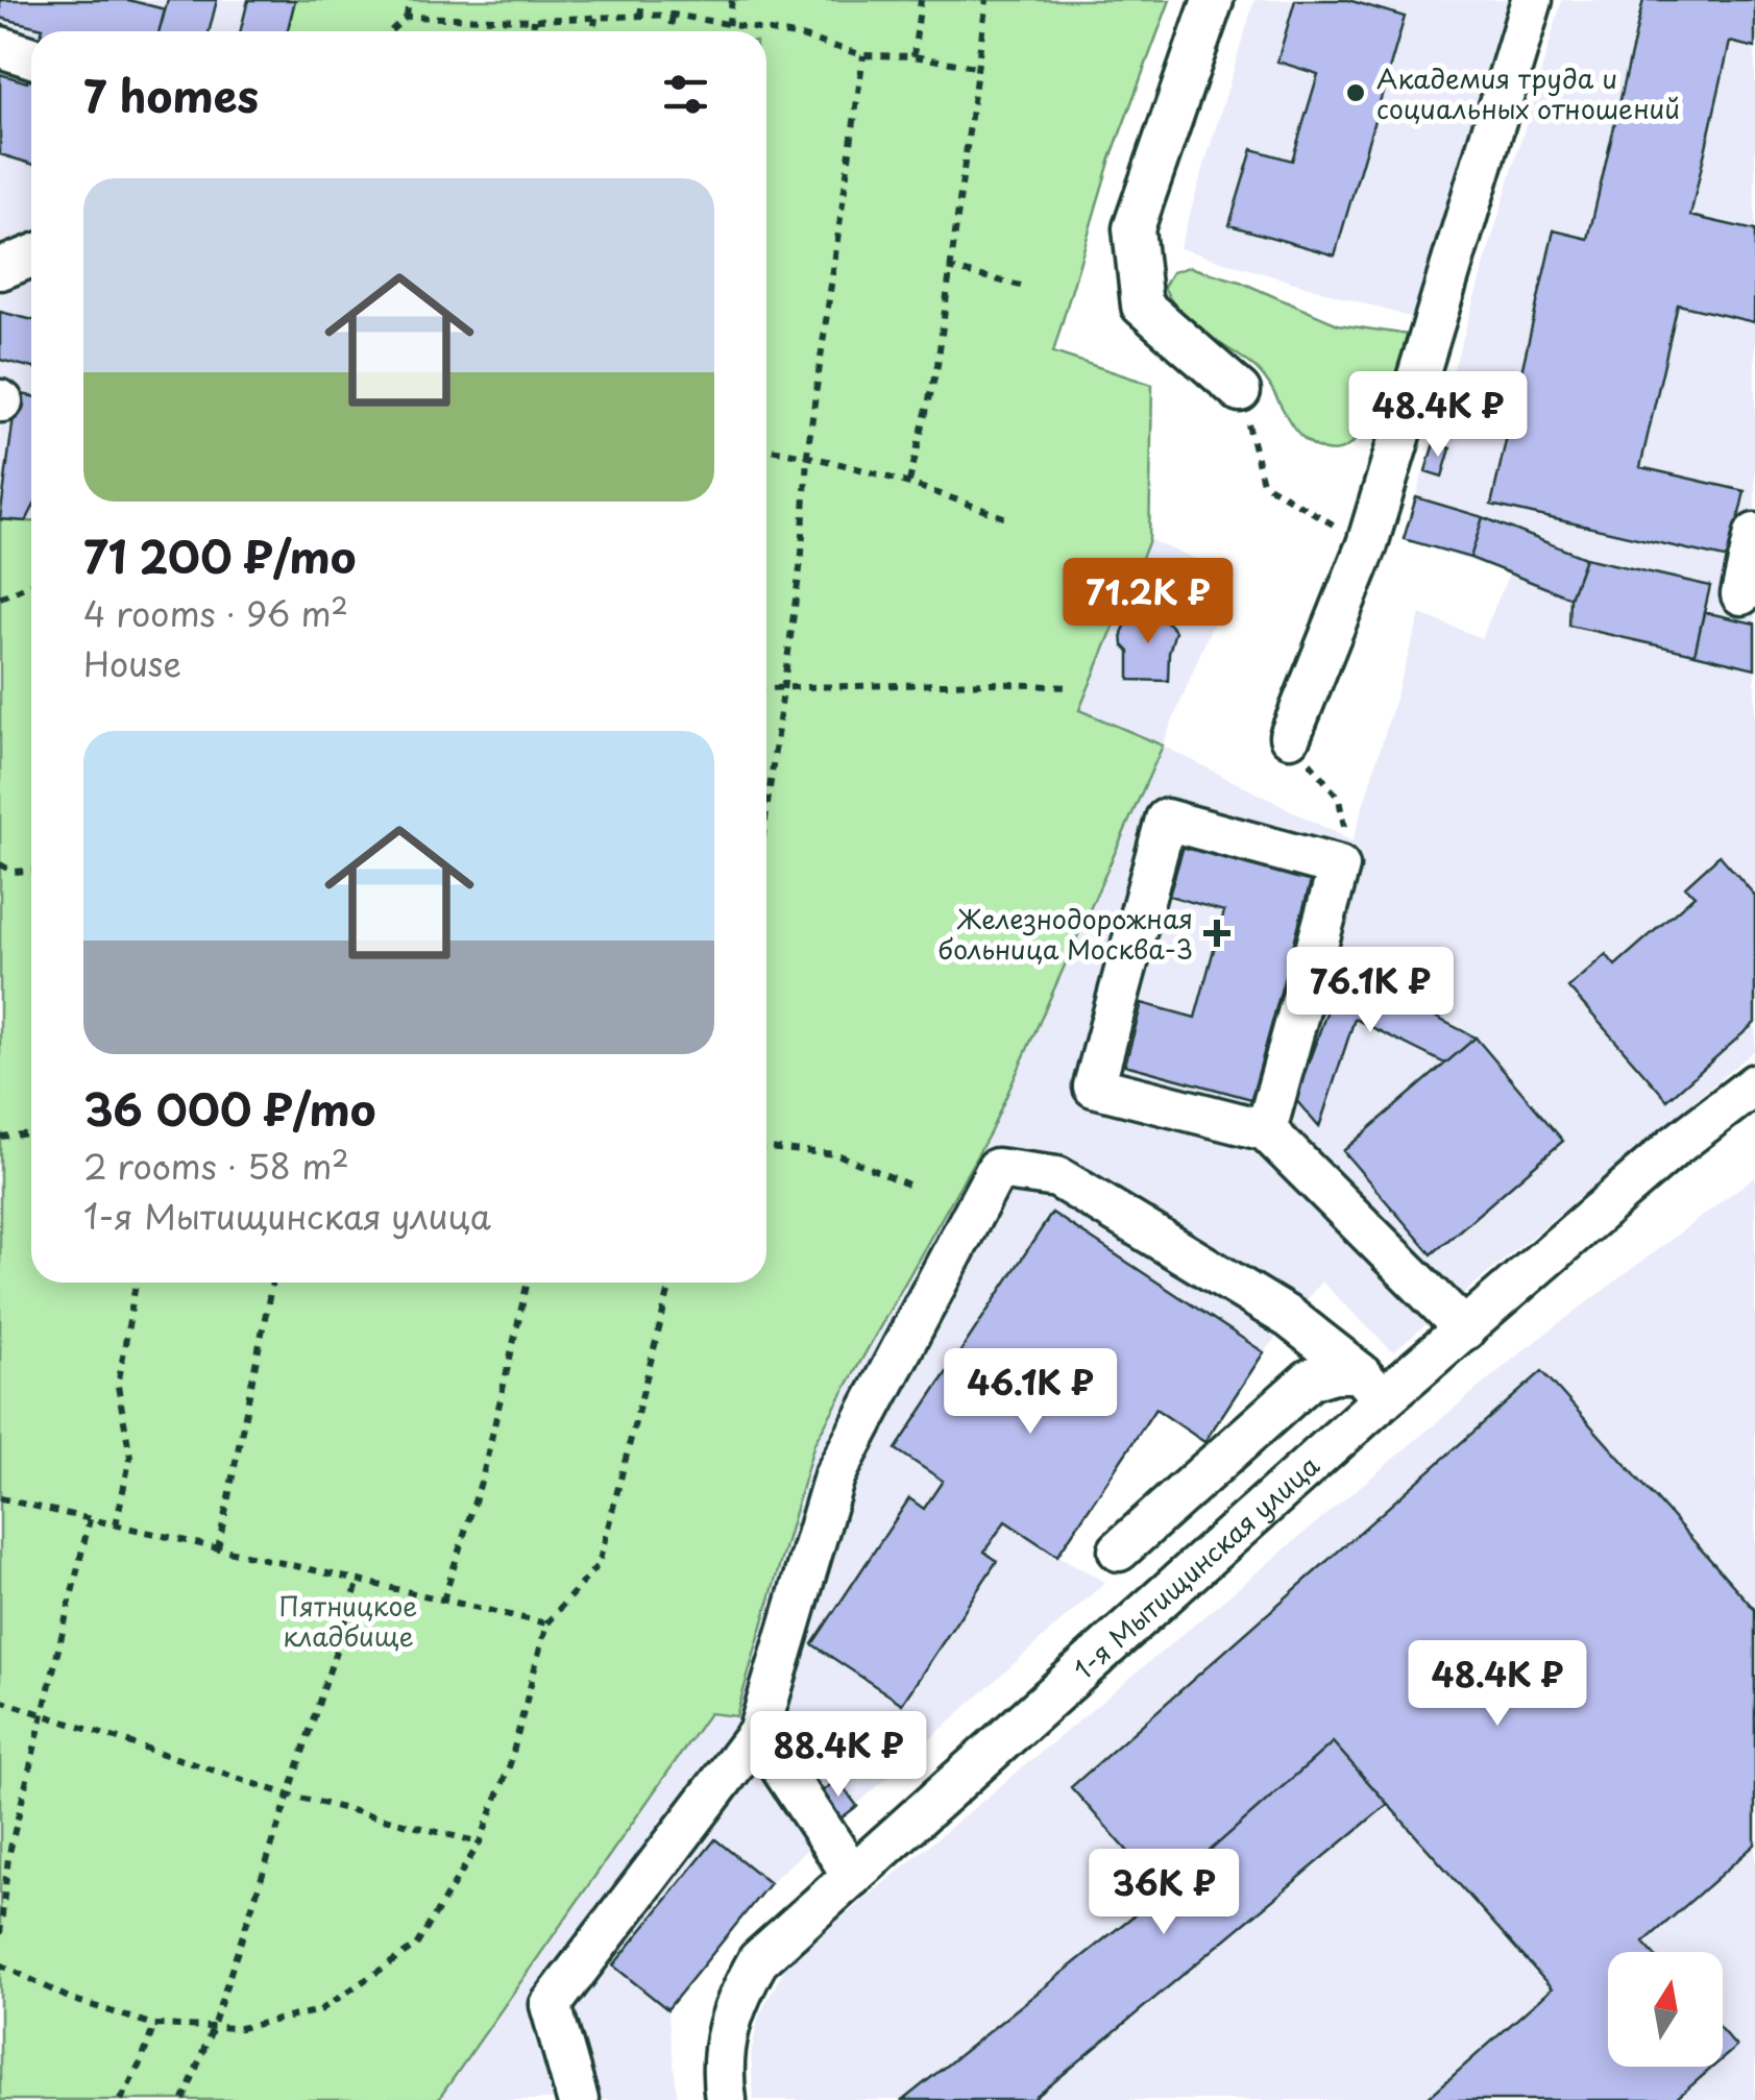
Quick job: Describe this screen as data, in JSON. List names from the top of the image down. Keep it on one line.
{"streets":{"street":["1-я Мытищинская улица"]},"parks":["Пятницкое кладбище"],"places":{"other":["Академия труда и социальных отношений"],"health":["Железнодорожная больница Москва-3"]},"north":"top","page":{"heading":"7 homes","list":[{"name":"71 200 ₽/mo","note":"4 rooms · 96 m² · House"},{"name":"36 000 ₽/mo","note":"2 rooms · 58 m² · 1-я Мытищинская улица"}],"price":["48.4K ₽","71.2K ₽","76.1K ₽","46.1K ₽","48.4K ₽","88.4K ₽","36K ₽"]}}
